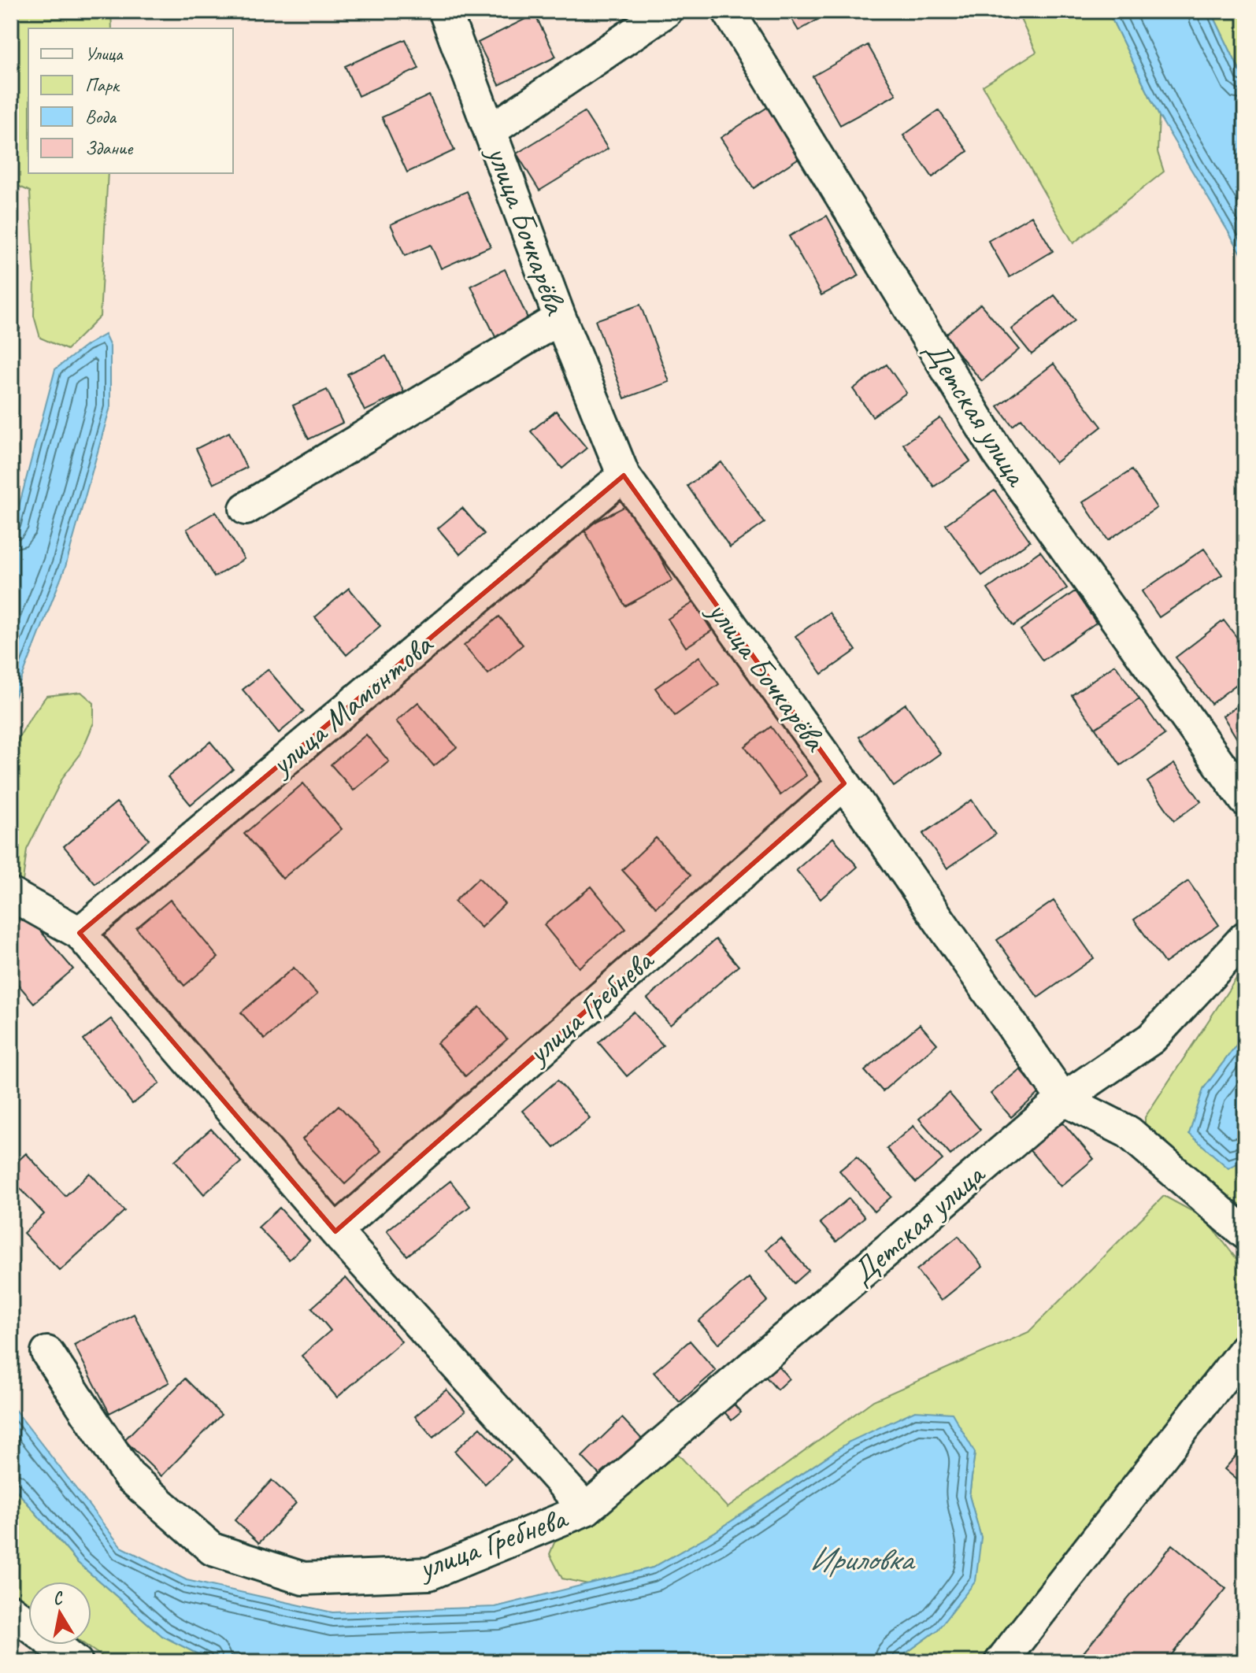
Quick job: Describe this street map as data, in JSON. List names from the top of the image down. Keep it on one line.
{"streets":{"street":["улица Бочкарёва","Детская улица","улица Мамонтова","улица Гребнева"]},"crossings":[["улица Бочкарёва","Детская улица"],["улица Бочкарёва","улица Мамонтова"],["улица Бочкарёва","улица Гребнева"],["Детская улица","улица Гребнева"],["улица Мамонтова","улица Гребнева"]],"water":["Ириловка"],"legend":["Улица","Парк","Вода","Здание"],"north":"top"}
